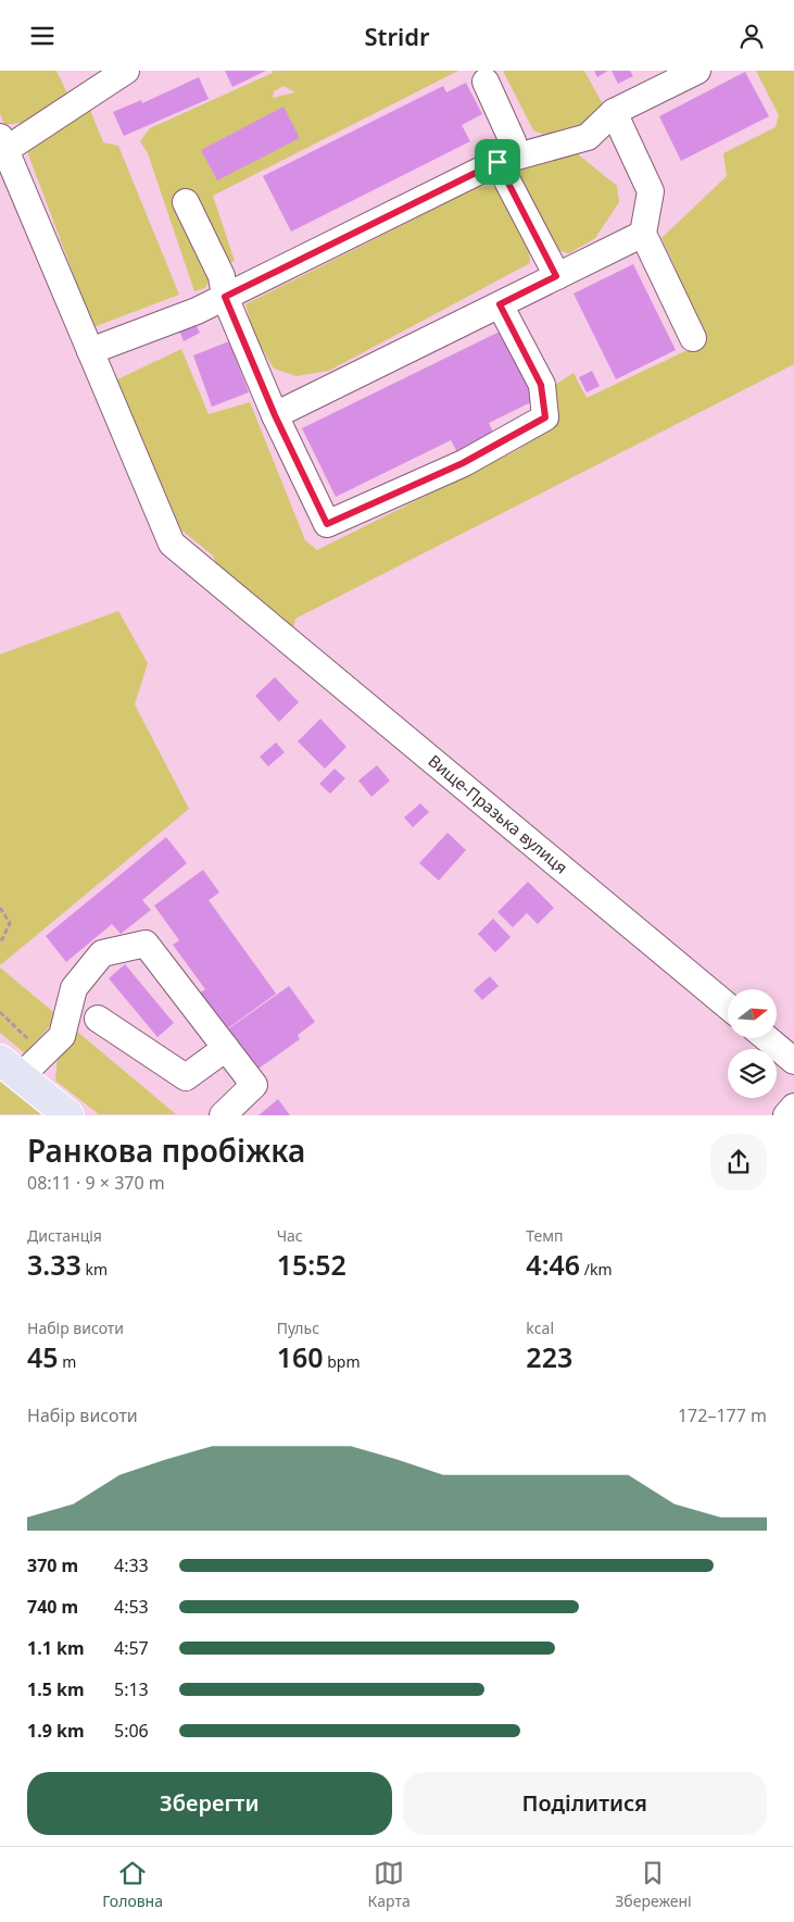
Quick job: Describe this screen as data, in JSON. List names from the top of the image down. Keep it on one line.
{"streets":{"street":["Вище-Празька вулиця"]},"north":"right","page":{"header":"Stridr","heading":["Ранкова пробіжка","08:11 · 9 × 370 m"],"stats":[["Дистанція","3.33 km"],["Час","15:52"],["Темп","4:46 /km"],["Набір висоти","45 m"],["Пульс","160 bpm"],["kcal","223"]],"chart":["Набір висоти","172–177 m"],"list":[{"name":"370 m","note":"4:33"},{"name":"740 m","note":"4:53"},{"name":"1.1 km","note":"4:57"},{"name":"1.5 km","note":"5:13"},{"name":"1.9 km","note":"5:06"}],"buttons":["Зберегти","Поділитися"],"tabs":["Головна","Карта","Збережені"]}}
